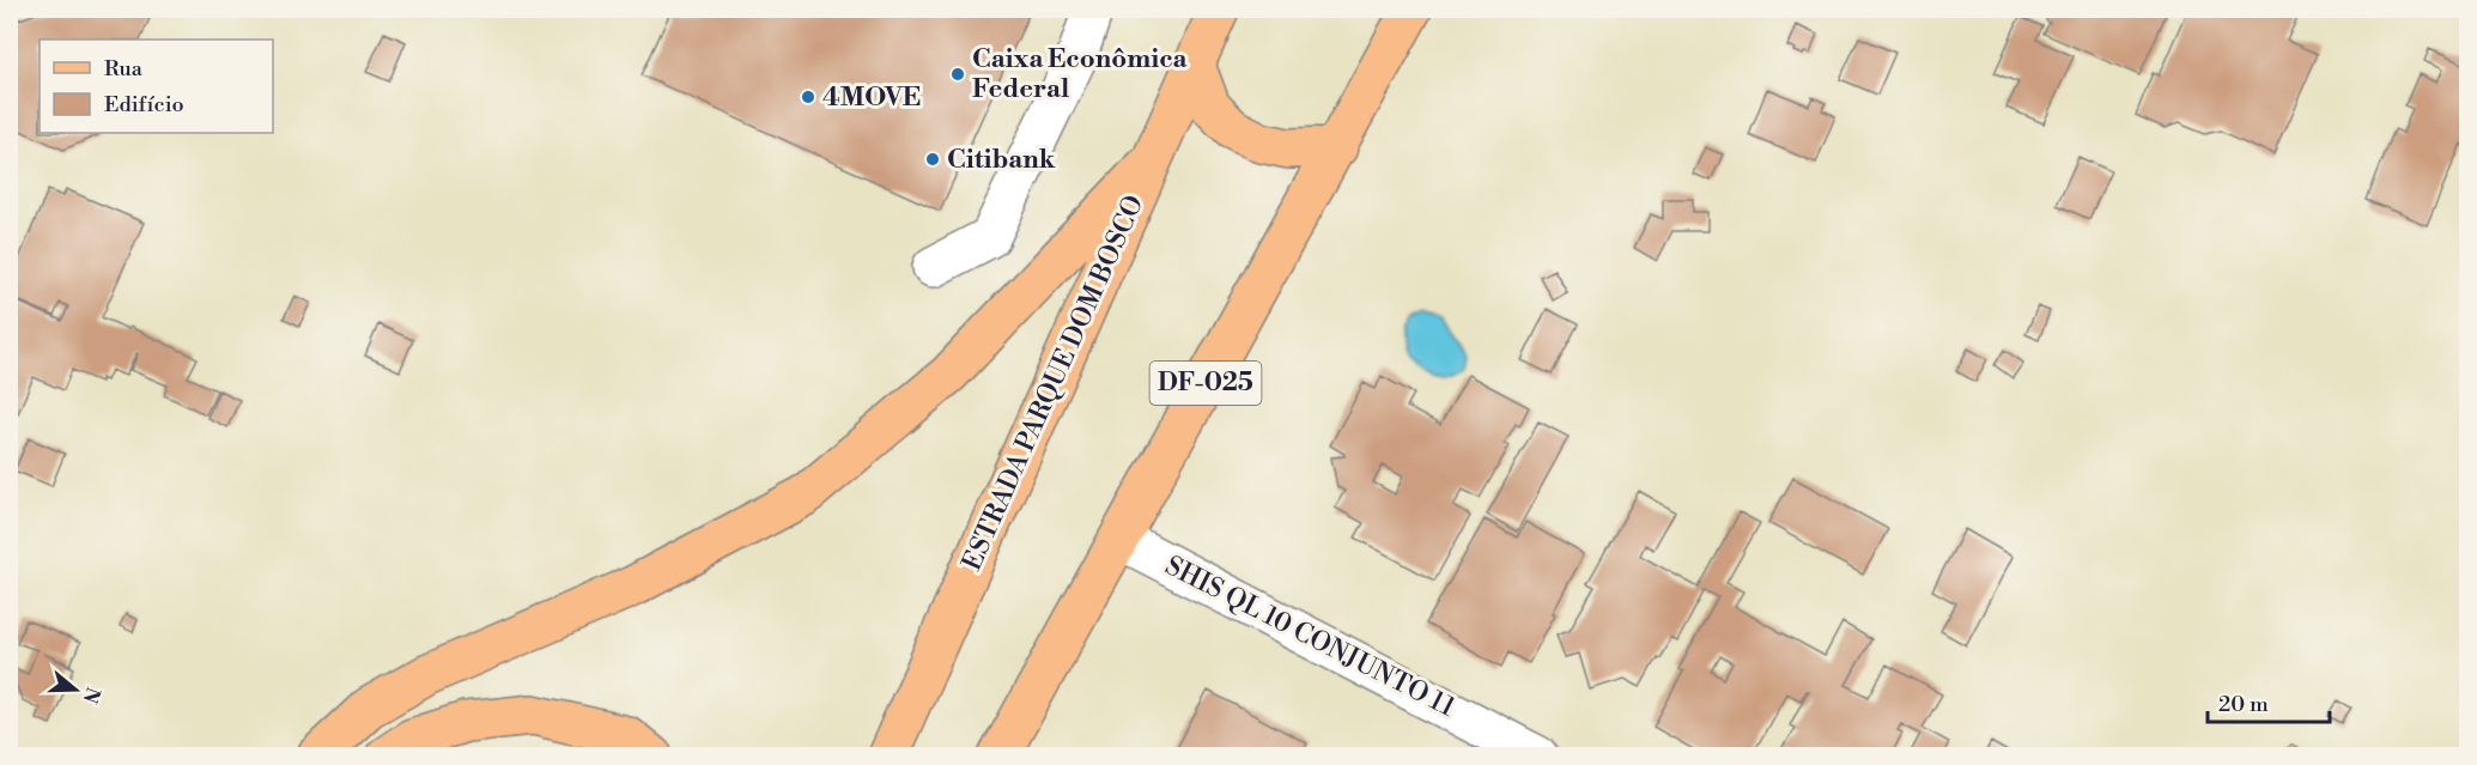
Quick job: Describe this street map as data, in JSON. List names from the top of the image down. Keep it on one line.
{"streets":{"main road":["ESTRADA PARQUE DOM BOSCO","DF-025"],"street":["SHIS QL 10 CONJUNTO 11"]},"crossings":[["DF-025","SHIS QL 10 CONJUNTO 11"]],"places":["Caixa Econômica Federal","4MOVE","Citibank"],"legend":["Rua","Edifício"],"scale_bar":"20 m","north":"right"}
